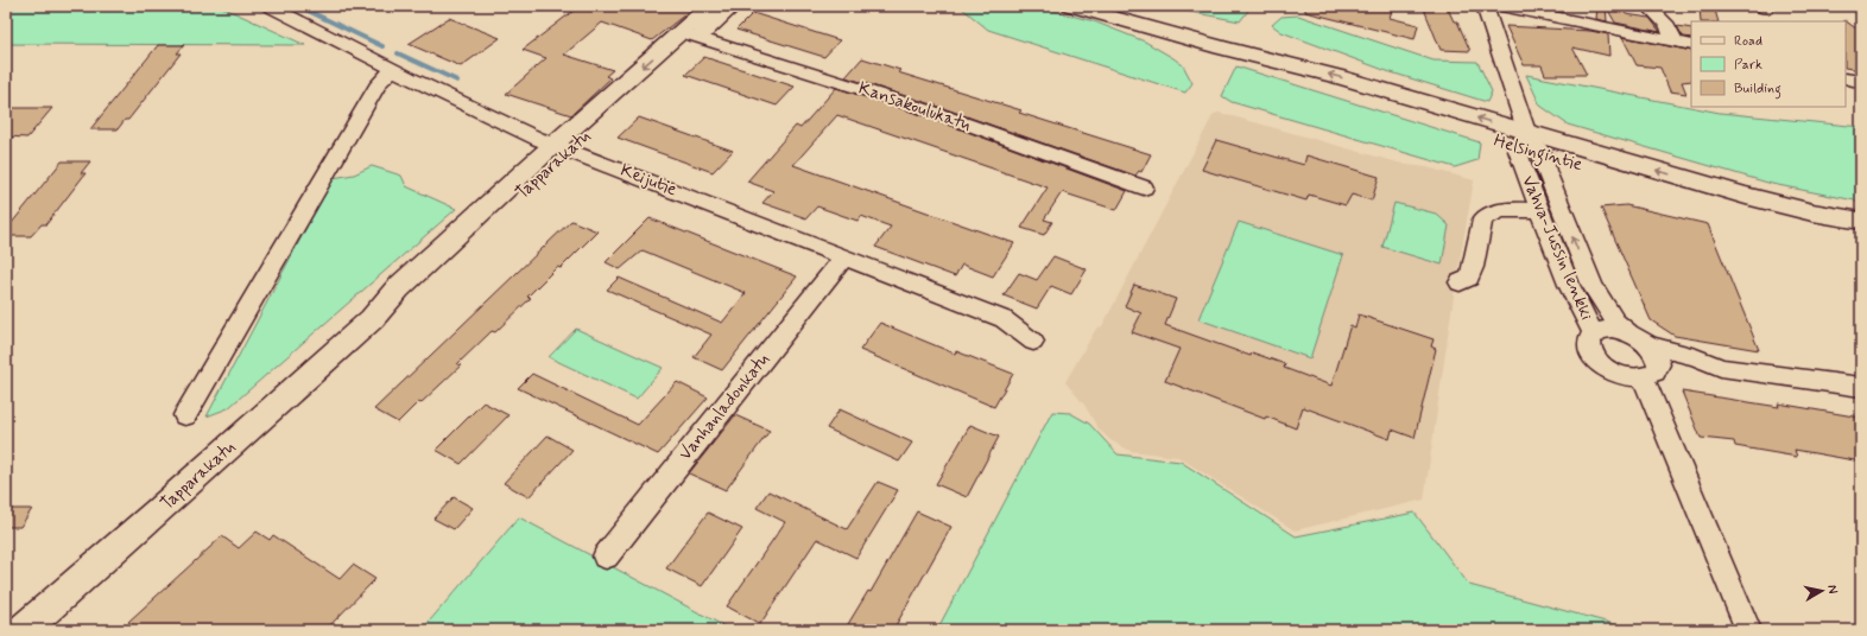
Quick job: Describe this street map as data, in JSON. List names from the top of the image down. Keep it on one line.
{"streets":{"main road":["Helsingintie","Tapparakatu"],"street":["Kansakoulukatu","Keijutie","Vahva-Jussin lenkki","Vanhanladonkatu"]},"crossings":[["Kansakoulukatu","Tapparakatu"],["Helsingintie","Vahva-Jussin lenkki"],["Tapparakatu","Keijutie"],["Keijutie","Vanhanladonkatu"]],"legend":["Road","Park","Building"],"north":"right"}
